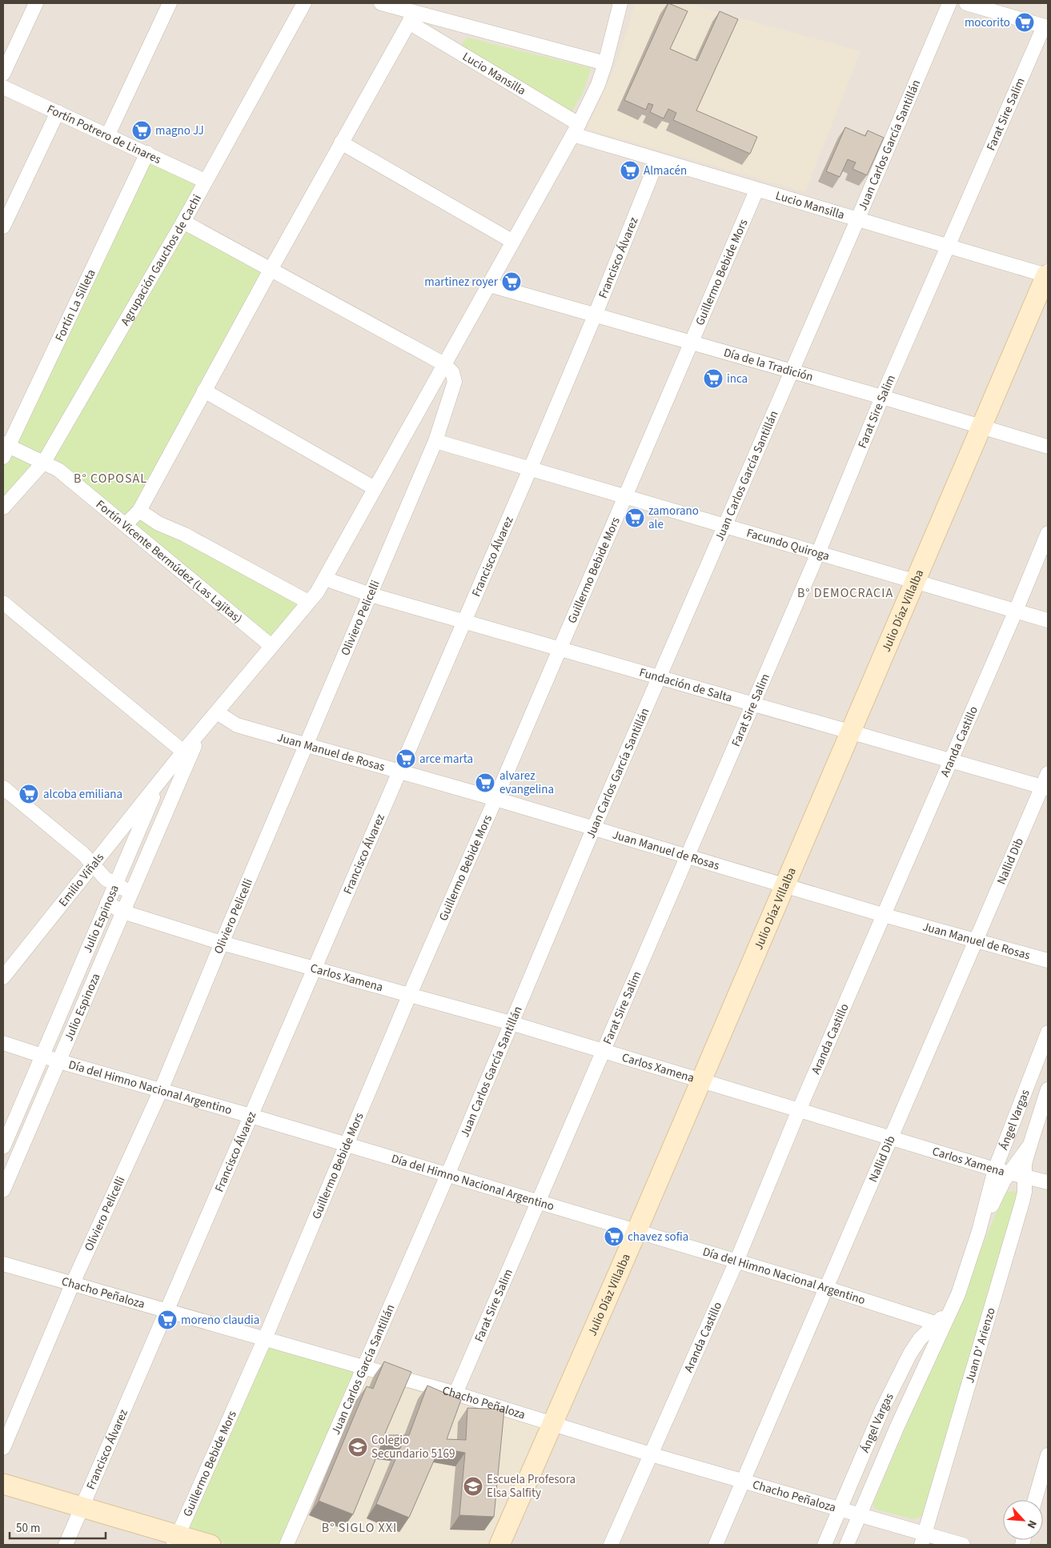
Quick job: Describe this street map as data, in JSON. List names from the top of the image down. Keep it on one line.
{"streets":{"street":["Lucio Mansilla","Farat Sire Salim","Fortín Potrero de Linares","Juan Carlos García Santillán","Francisco Álvarez","Agrupación Gauchos de Cachi","Guillermo Bebide Mors","Fortín La Silleta","Día de la Tradición","Facundo Quiroga","Fortín Vicente Bermúdez (Las Lajitas)","Julio Díaz Villalba","Oliviero Pelicelli","Fundación de Salta","Aranda Castillo","Juan Manuel de Rosas","Nallid Dib","Emilio Viñals","Julio Espinosa","Carlos Xamena","Julio Espinoza","Día del Himno Nacional Argentino","Ángel Vargas","Chacho Peñaloza","Juan D' Arienzo"]},"crossings":[["Lucio Mansilla","Farat Sire Salim"],["Lucio Mansilla","Juan Carlos García Santillán"],["Lucio Mansilla","Francisco Álvarez"],["Lucio Mansilla","Guillermo Bebide Mors"],["Lucio Mansilla","Julio Díaz Villalba"],["Farat Sire Salim","Día de la Tradición"],["Farat Sire Salim","Facundo Quiroga"],["Farat Sire Salim","Fundación de Salta"],["Farat Sire Salim","Juan Manuel de Rosas"],["Farat Sire Salim","Carlos Xamena"],["Farat Sire Salim","Día del Himno Nacional Argentino"],["Farat Sire Salim","Chacho Peñaloza"],["Fortín Potrero de Linares","Agrupación Gauchos de Cachi"],["Fortín Potrero de Linares","Fortín La Silleta"],["Juan Carlos García Santillán","Día de la Tradición"],["Juan Carlos García Santillán","Facundo Quiroga"],["Juan Carlos García Santillán","Fundación de Salta"],["Juan Carlos García Santillán","Juan Manuel de Rosas"],["Juan Carlos García Santillán","Carlos Xamena"],["Juan Carlos García Santillán","Día del Himno Nacional Argentino"],["Juan Carlos García Santillán","Chacho Peñaloza"],["Francisco Álvarez","Día de la Tradición"],["Francisco Álvarez","Facundo Quiroga"],["Francisco Álvarez","Fundación de Salta"],["Francisco Álvarez","Juan Manuel de Rosas"],["Francisco Álvarez","Carlos Xamena"],["Francisco Álvarez","Día del Himno Nacional Argentino"],["Francisco Álvarez","Chacho Peñaloza"],["Agrupación Gauchos de Cachi","Fortín Vicente Bermúdez (Las Lajitas)"],["Guillermo Bebide Mors","Día de la Tradición"],["Guillermo Bebide Mors","Facundo Quiroga"],["Guillermo Bebide Mors","Fundación de Salta"],["Guillermo Bebide Mors","Juan Manuel de Rosas"],["Guillermo Bebide Mors","Carlos Xamena"],["Guillermo Bebide Mors","Día del Himno Nacional Argentino"],["Guillermo Bebide Mors","Chacho Peñaloza"],["Fortín La Silleta","Fortín Vicente Bermúdez (Las Lajitas)"],["Día de la Tradición","Julio Díaz Villalba"],["Facundo Quiroga","Julio Díaz Villalba"],["Facundo Quiroga","Oliviero Pelicelli"],["Facundo Quiroga","Aranda Castillo"],["Julio Díaz Villalba","Fundación de Salta"],["Julio Díaz Villalba","Juan Manuel de Rosas"],["Julio Díaz Villalba","Carlos Xamena"],["Julio Díaz Villalba","Día del Himno Nacional Argentino"],["Julio Díaz Villalba","Chacho Peñaloza"],["Oliviero Pelicelli","Fundación de Salta"],["Oliviero Pelicelli","Juan Manuel de Rosas"],["Oliviero Pelicelli","Carlos Xamena"],["Oliviero Pelicelli","Día del Himno Nacional Argentino"],["Oliviero Pelicelli","Chacho Peñaloza"],["Fundación de Salta","Aranda Castillo"],["Fundación de Salta","Nallid Dib"],["Aranda Castillo","Juan Manuel de Rosas"],["Aranda Castillo","Carlos Xamena"],["Aranda Castillo","Día del Himno Nacional Argentino"],["Aranda Castillo","Chacho Peñaloza"],["Juan Manuel de Rosas","Nallid Dib"],["Nallid Dib","Carlos Xamena"],["Nallid Dib","Día del Himno Nacional Argentino"],["Nallid Dib","Chacho Peñaloza"],["Emilio Viñals","Julio Espinosa"],["Julio Espinosa","Carlos Xamena"],["Julio Espinosa","Julio Espinoza"],["Julio Espinosa","Día del Himno Nacional Argentino"],["Carlos Xamena","Julio Espinoza"],["Carlos Xamena","Ángel Vargas"],["Carlos Xamena","Juan D' Arienzo"],["Julio Espinoza","Día del Himno Nacional Argentino"],["Día del Himno Nacional Argentino","Ángel Vargas"],["Ángel Vargas","Chacho Peñaloza"],["Ángel Vargas","Juan D' Arienzo"],["Chacho Peñaloza","Juan D' Arienzo"]],"districts":["B° COPOSAL","B° DEMOCRACIA","B° SIGLO XXI"],"places":{"supermarket":["mocorito","magno JJ","Almacén","martinez royer","inca","zamorano ale","arce marta","alvarez evangelina","alcoba emiliana","chavez sofia","moreno claudia"],"school or university":["Colegio Secundario 5169","Escuela Profesora Elsa Salfity"]},"scale_bar":"50 m","north":"bottom right"}
